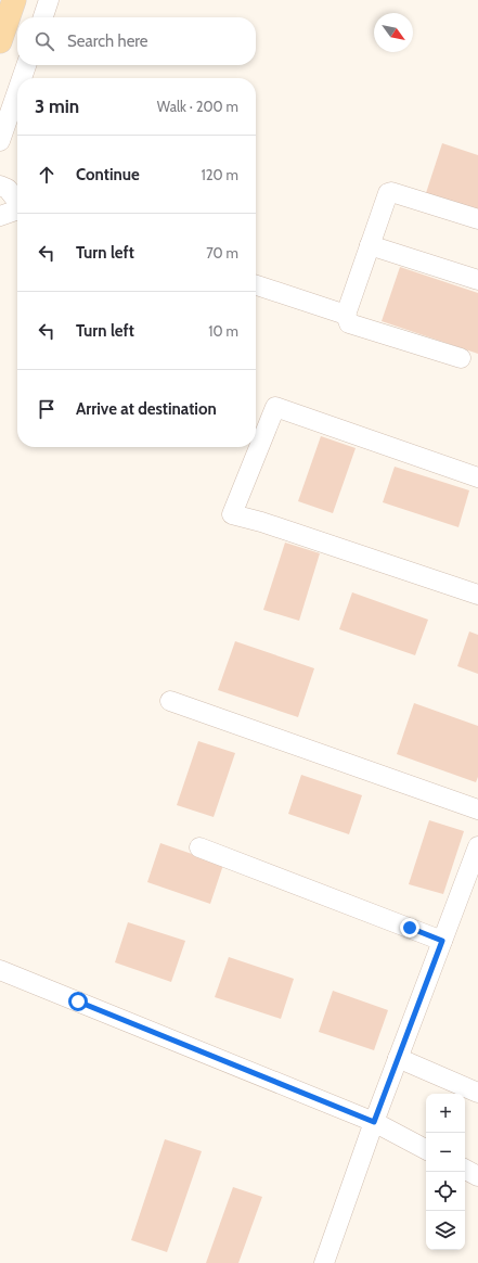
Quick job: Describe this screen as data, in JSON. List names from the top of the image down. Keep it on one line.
{"north":"bottom right","page":{"search":"Search here","heading":["3 min","Walk · 200 m"],"list":[["Continue","120 m"],["Turn left","70 m"],["Turn left","10 m"],"Arrive at destination"],"map_buttons":["+","−"]}}
